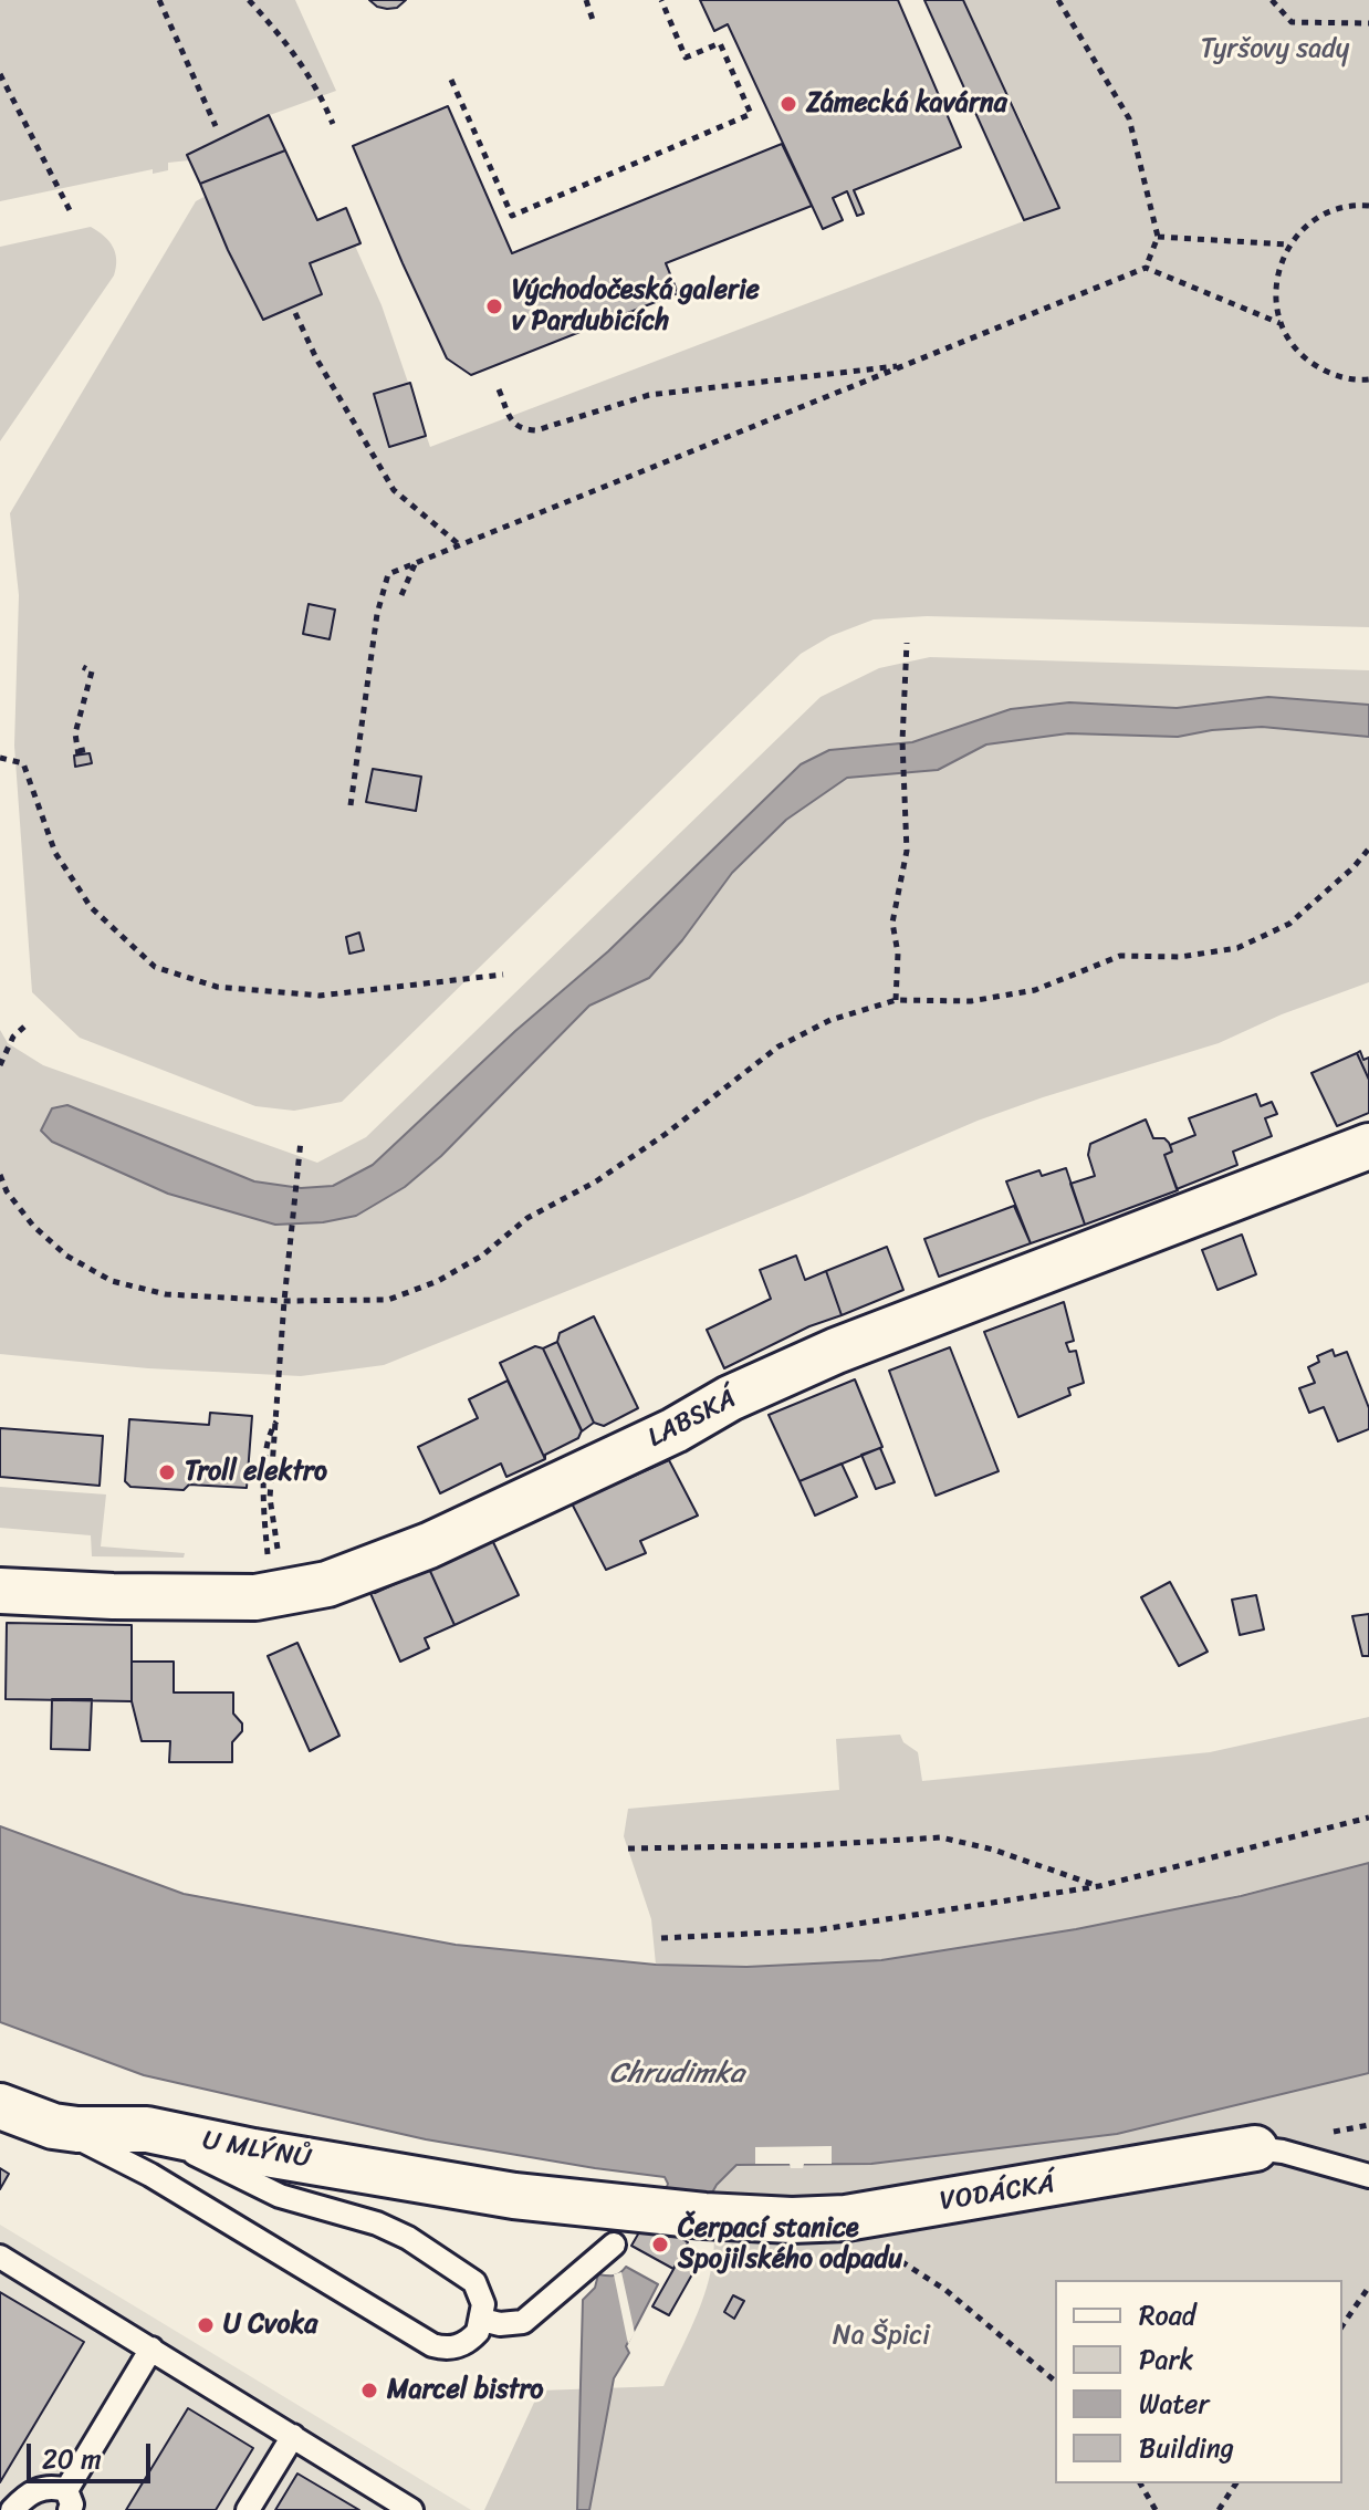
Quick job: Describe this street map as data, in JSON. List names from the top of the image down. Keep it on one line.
{"streets":{"street":["LABSKÁ","U MLÝNŮ","VODÁCKÁ"]},"crossings":[["U MLÝNŮ","VODÁCKÁ"]],"water":["Chrudimka"],"parks":["Tyršovy sady","Na Špici"],"places":["Zámecká kavárna","Východočeská galerie v Pardubicích","Troll elektro","Čerpací stanice Spojilského odpadu","U Cvoka","Marcel bistro"],"legend":["Road","Park","Water","Building"],"scale_bar":"20 m"}
